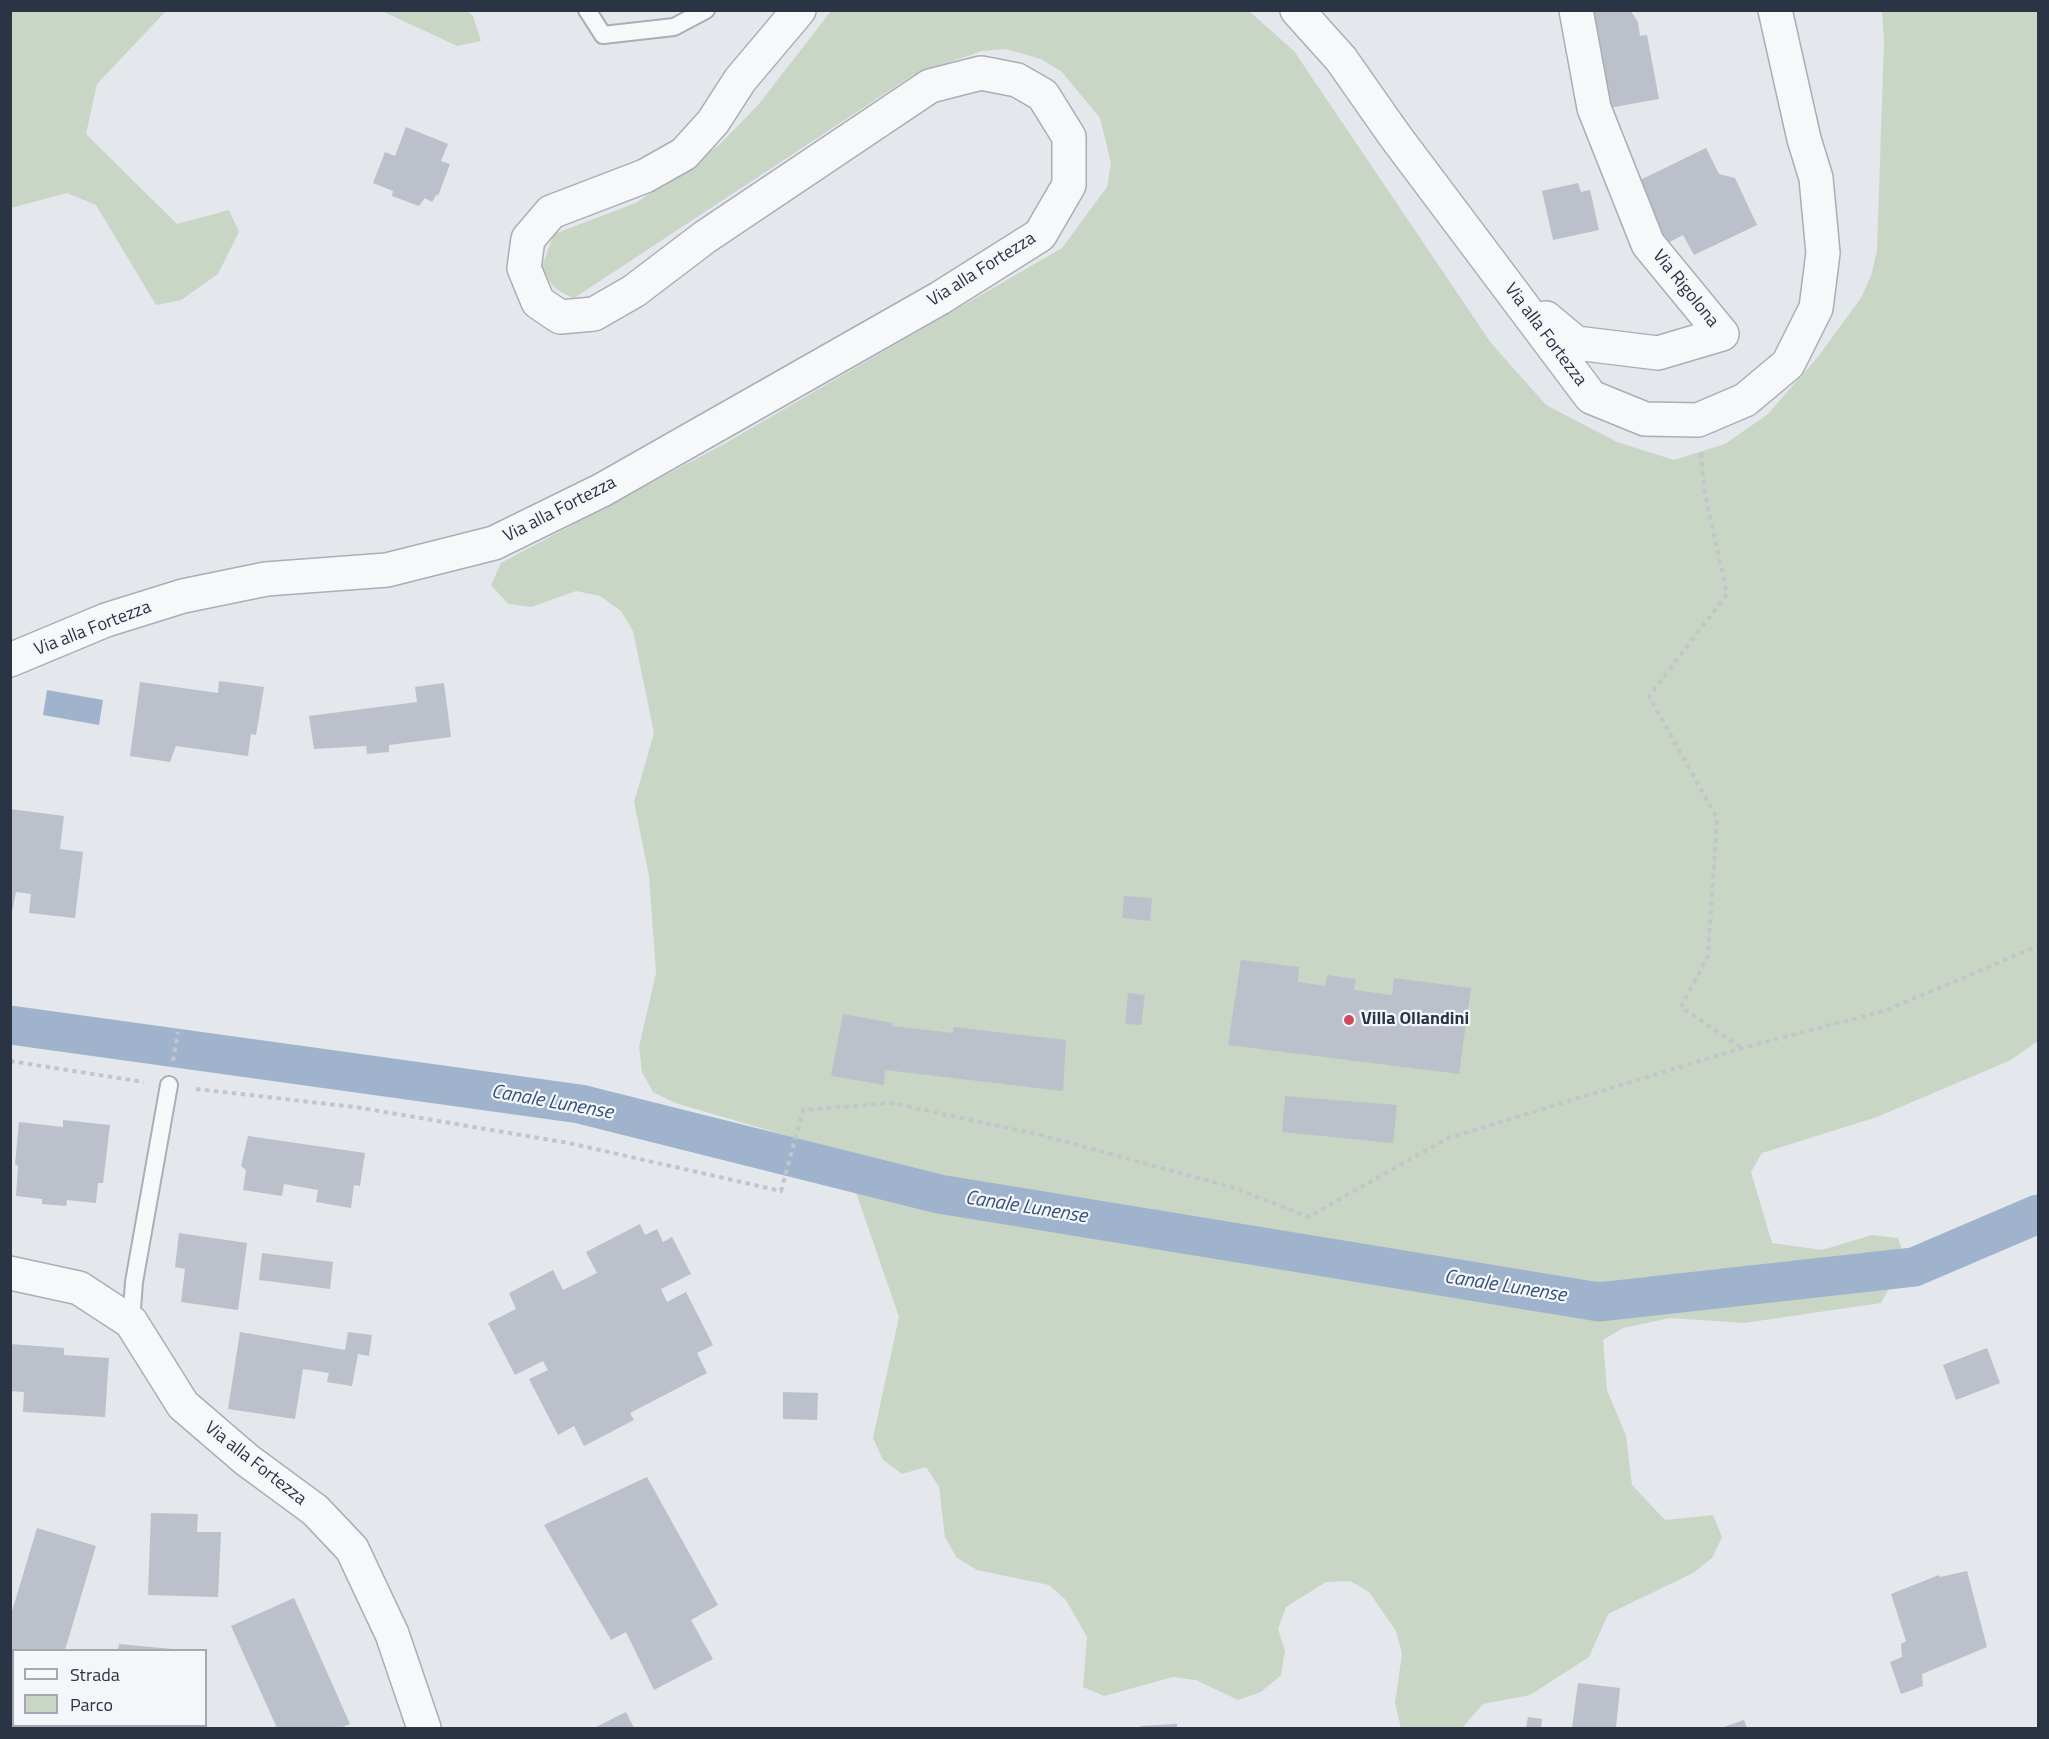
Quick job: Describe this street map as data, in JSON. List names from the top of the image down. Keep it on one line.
{"streets":{"street":["Via alla Fortezza","Via Rigolona"]},"crossings":[["Via alla Fortezza","Via Rigolona"]],"water":["Canale Lunense"],"places":["Villa Ollandini"],"legend":["Strada","Parco"]}
